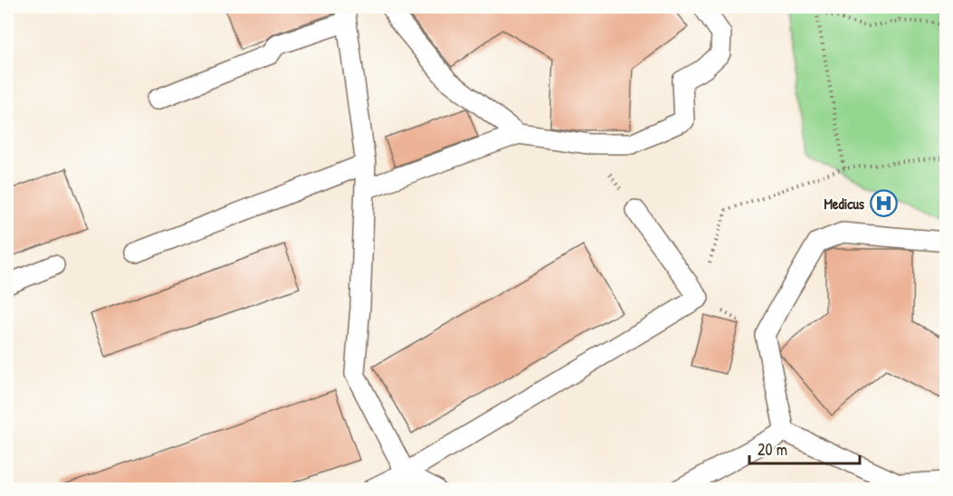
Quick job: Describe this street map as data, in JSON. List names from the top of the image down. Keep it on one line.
{"places":{"hospital":["Medicus"]},"scale_bar":"20 m"}
